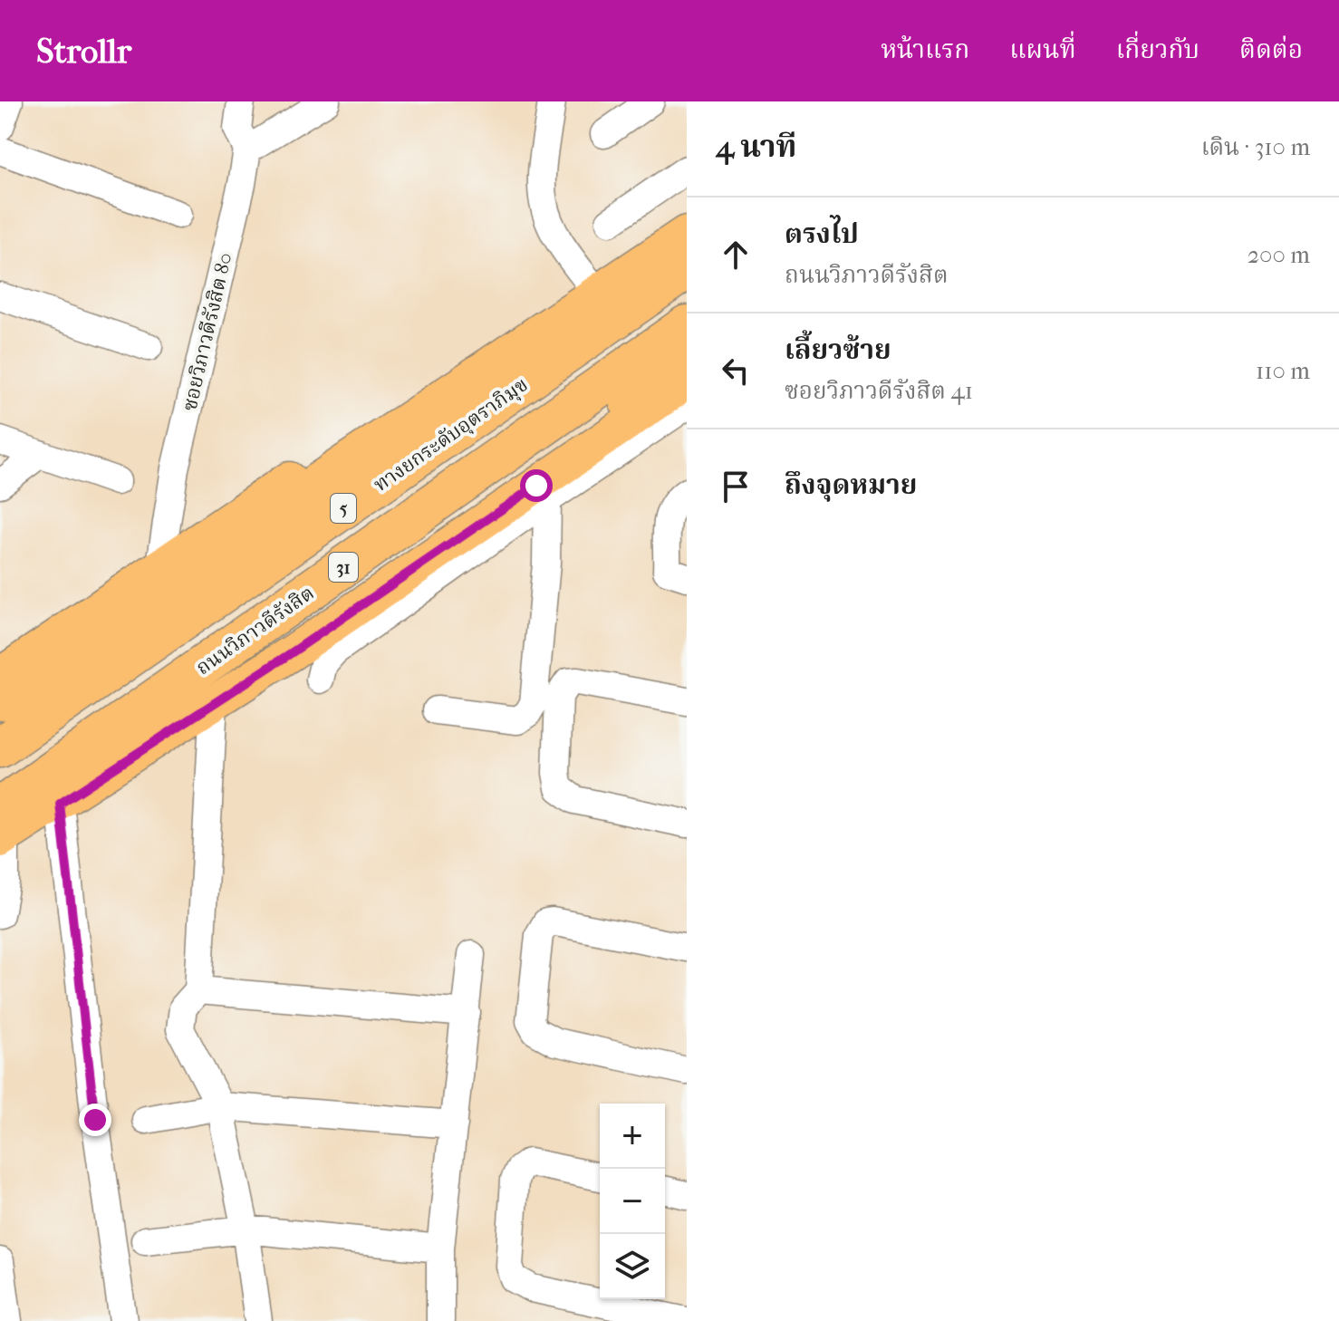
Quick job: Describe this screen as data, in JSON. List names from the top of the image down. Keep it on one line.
{"streets":{"highway":["ทางยกระดับอุตราภิมุข","5","31","ถนนวิภาวดีรังสิต"],"street":["ซอยวิภาวดีรังสิต 80"]},"crossings":[["31","ถนนวิภาวดีรังสิต"]],"page":{"header":"Strollr","nav":["หน้าแรก","แผนที่","เกี่ยวกับ","ติดต่อ"],"heading":["4 นาที","เดิน · 310 m"],"list":[["ตรงไป","ถนนวิภาวดีรังสิต","200 m"],["เลี้ยวซ้าย","ซอยวิภาวดีรังสิต 41","110 m"],"ถึงจุดหมาย"],"map_buttons":["+","−"]}}
